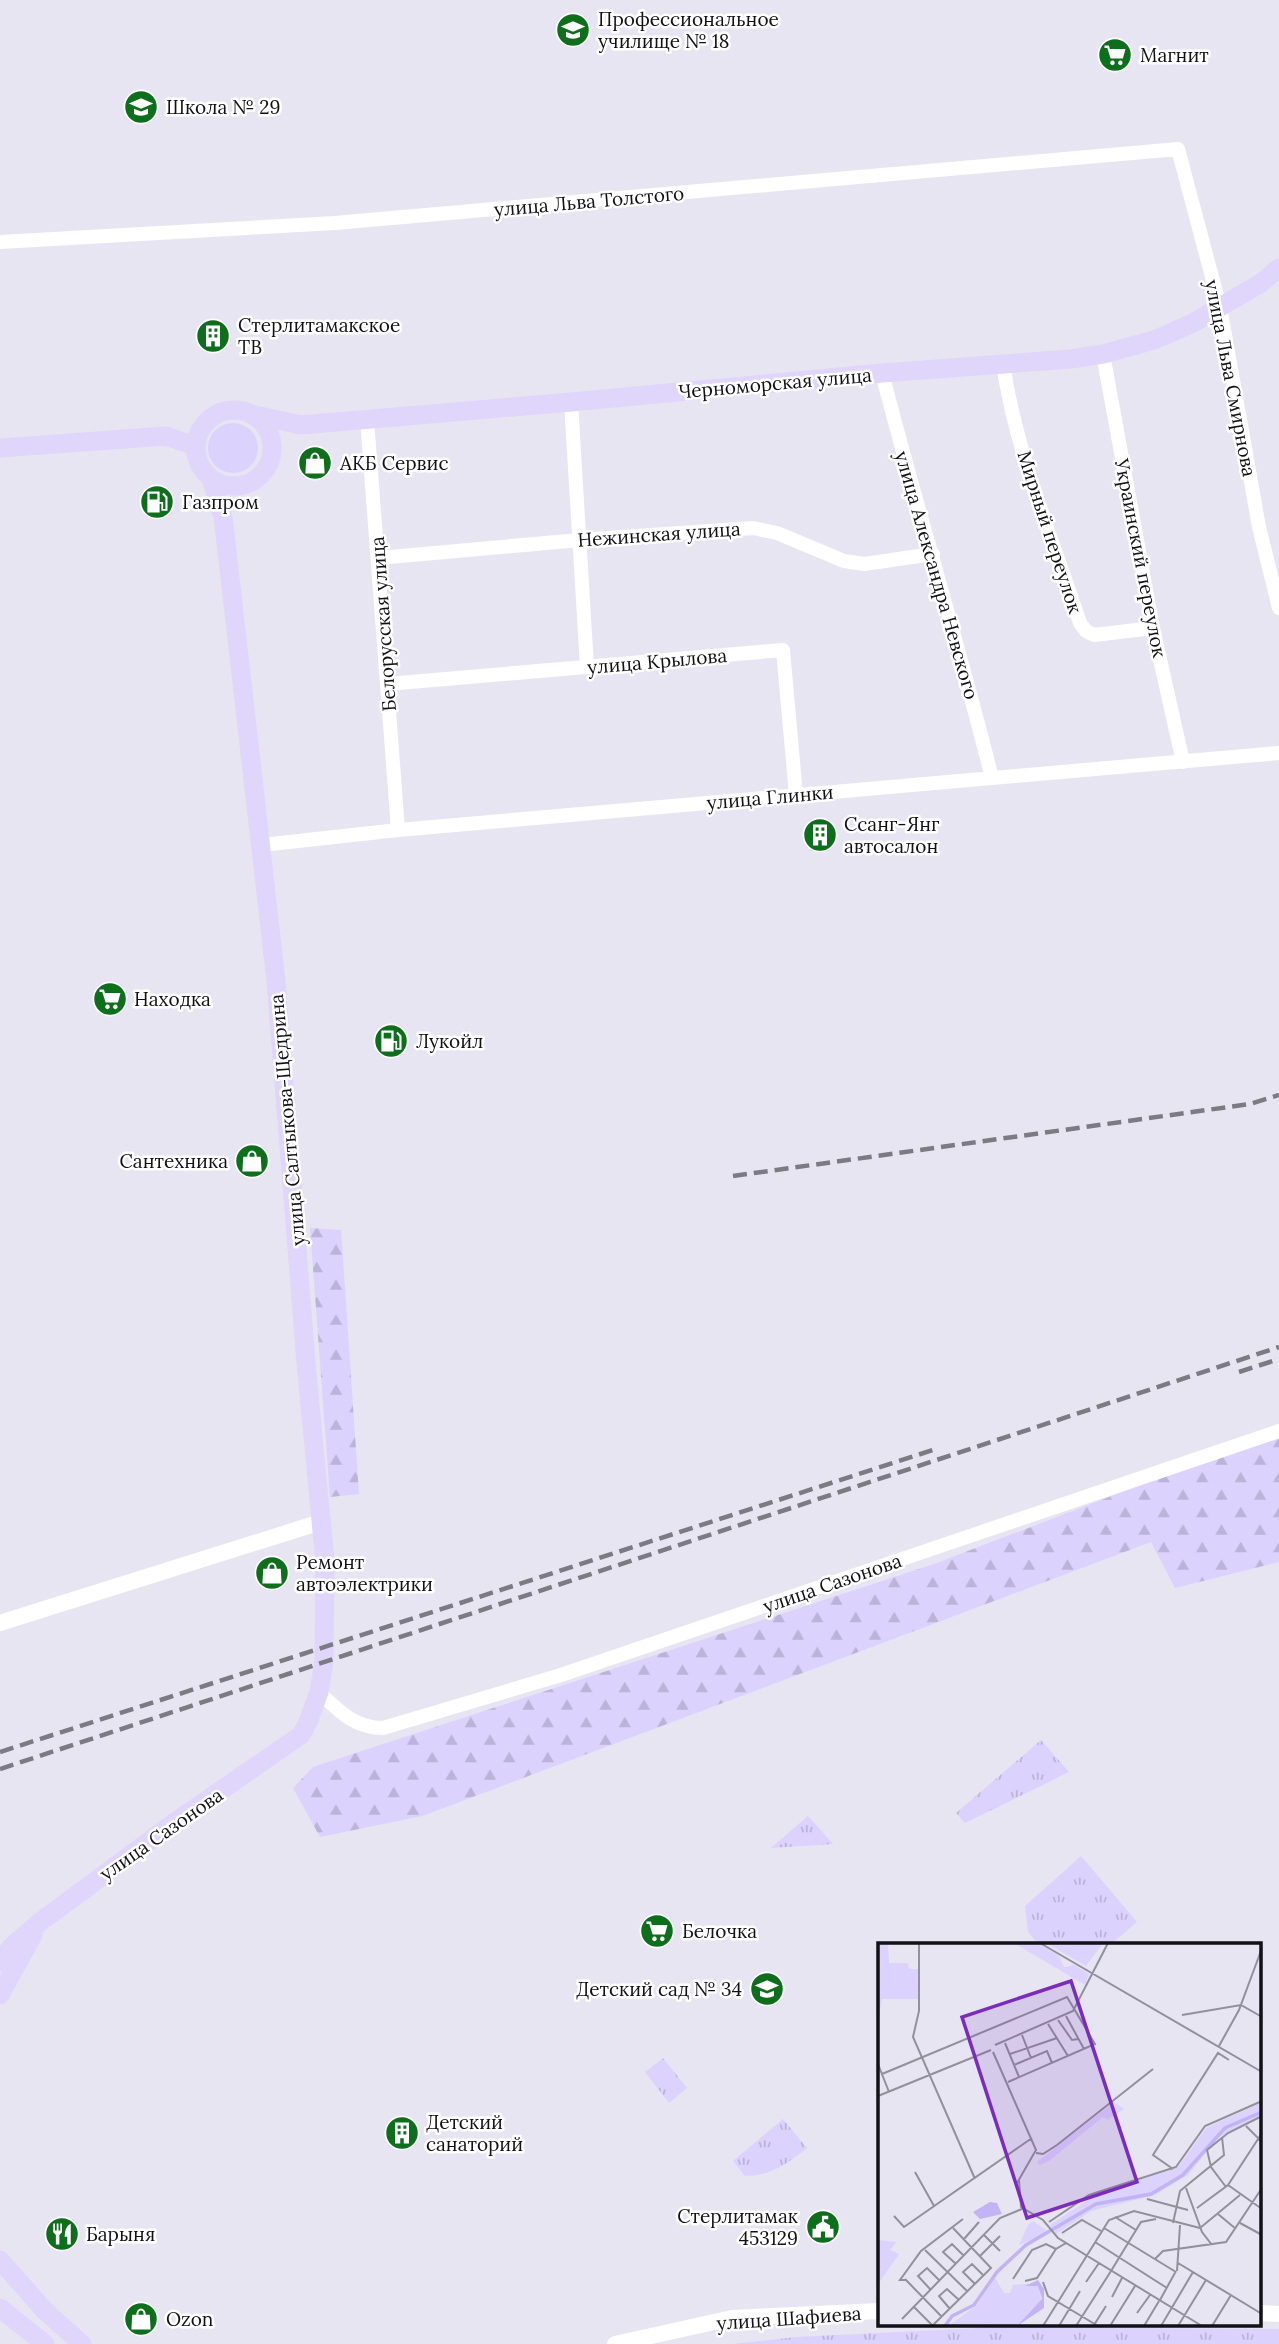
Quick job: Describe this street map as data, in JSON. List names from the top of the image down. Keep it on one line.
{"streets":{"main road":["Черноморская улица","улица Салтыкова-Щедрина","улица Сазонова"],"street":["улица Льва Толстого","улица Льва Смирнова","Мирный переулок","Нежинская улица","Украинский переулок","улица Александра Невского","Белорусская улица","улица Крылова","улица Глинки","улица Шафиева"]},"crossings":[["улица Льва Толстого","улица Льва Смирнова"],["улица Льва Смирнова","Черноморская улица"],["Черноморская улица","Мирный переулок"],["Черноморская улица","Украинский переулок"],["Черноморская улица","улица Александра Невского"],["Черноморская улица","Белорусская улица"],["Черноморская улица","улица Салтыкова-Щедрина"],["Мирный переулок","Украинский переулок"],["Нежинская улица","улица Александра Невского"],["Нежинская улица","Белорусская улица"],["Украинский переулок","улица Глинки"],["улица Александра Невского","улица Глинки"],["Белорусская улица","улица Крылова"],["Белорусская улица","улица Глинки"],["улица Крылова","улица Глинки"],["улица Глинки","улица Салтыкова-Щедрина"],["улица Салтыкова-Щедрина","улица Сазонова"]],"places":{"school or university":["Профессиональное училище № 18","Школа № 29","Детский сад № 34"],"supermarket":["Магнит","Находка","Белочка"],"building":["Стерлитамакское ТВ","Ссанг-Янг автосалон","Детский санаторий"],"shop":["АКБ Сервис","Сантехника","Ремонт автоэлектрики","Ozon"],"fuel station":["Газпром","Лукойл"],"public building":["Стерлитамак 453129"],"restaurant":["Барыня"]}}
